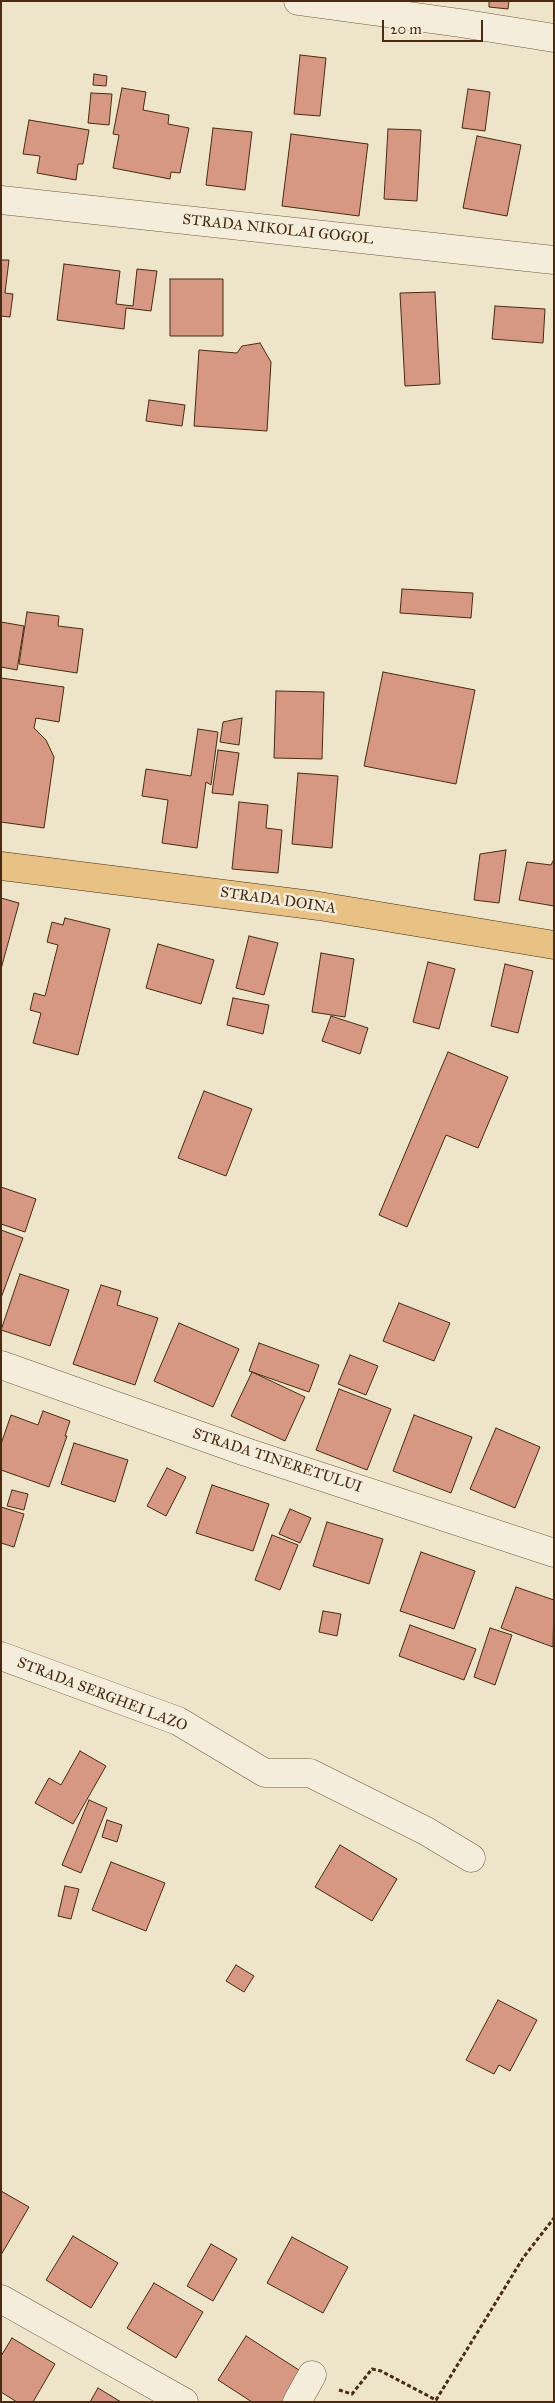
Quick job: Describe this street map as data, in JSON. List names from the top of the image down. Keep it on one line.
{"streets":{"main road":["STRADA DOINA"],"street":["STRADA NIKOLAI GOGOL","STRADA TINERETULUI","STRADA SERGHEI LAZO"]},"scale_bar":"20 m"}
